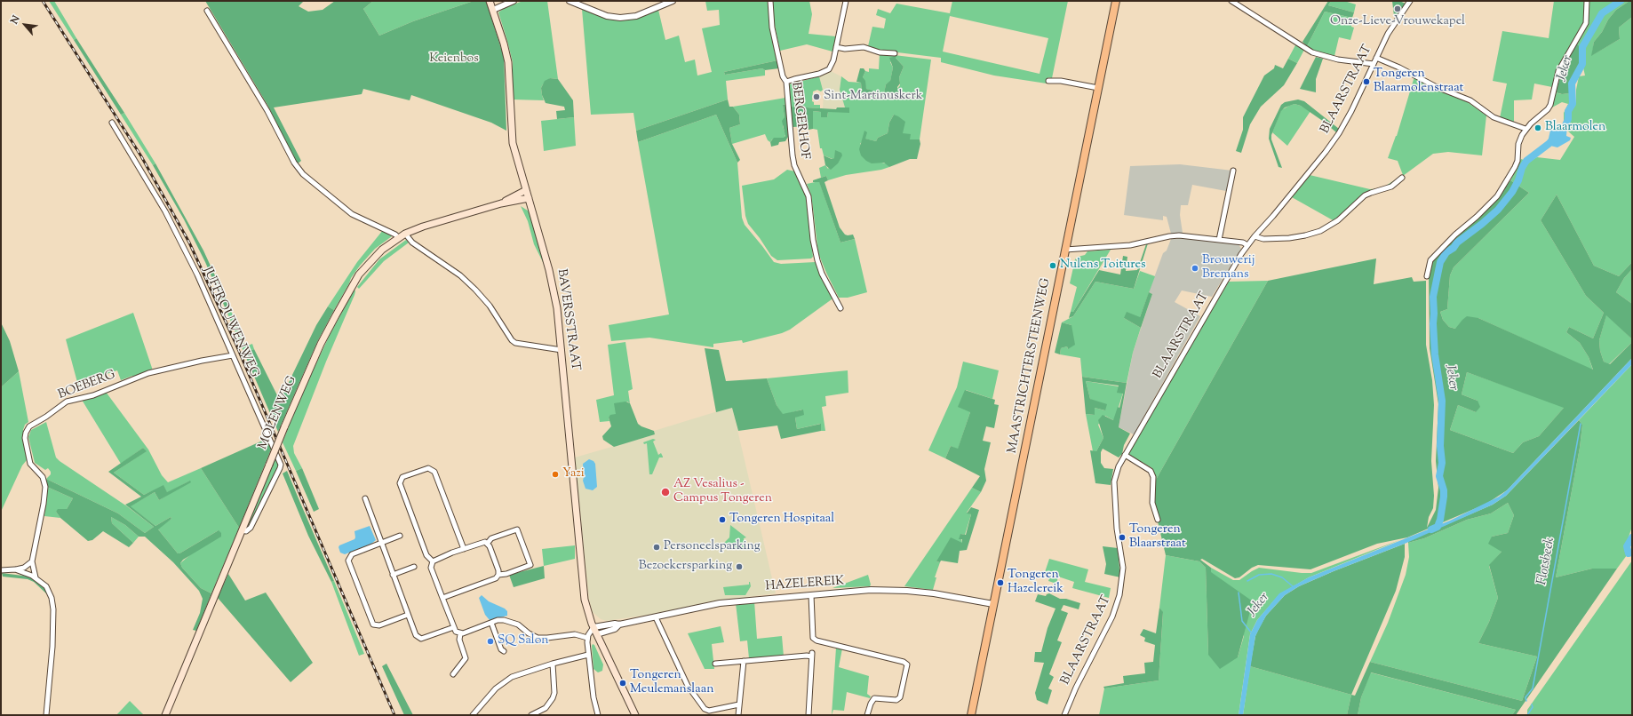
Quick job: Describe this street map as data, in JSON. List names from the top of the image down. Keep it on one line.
{"streets":{"main road":["BAVERSSTRAAT","MAASTRICHTERSTEENWEG","MOLENWEG"],"street":["BLAARSTRAAT","BERGERHOF","JUFFROUWENWEG","BOEBERG","HAZELEREIK"]},"crossings":[["BAVERSSTRAAT","MOLENWEG"],["BAVERSSTRAAT","HAZELEREIK"],["JUFFROUWENWEG","BOEBERG"],["JUFFROUWENWEG","MOLENWEG"],["MAASTRICHTERSTEENWEG","HAZELEREIK"]],"water":["Jeker","Flotsbeek"],"parks":["Keienbos"],"places":["Onze-Lieve-Vrouwekapel","Tongeren Blaarmolenstraat","Sint-Martinuskerk","Blaarmolen","Nulens Toitures","Brouwerij Bremans","Yazi","AZ Vesalius - Campus Tongeren","Tongeren Hospitaal","Tongeren Blaarstraat","Personeelsparking","Bezoekersparking","Tongeren Hazelereik","SQ Salon","Tongeren Meulemanslaan"],"north":"top left"}
